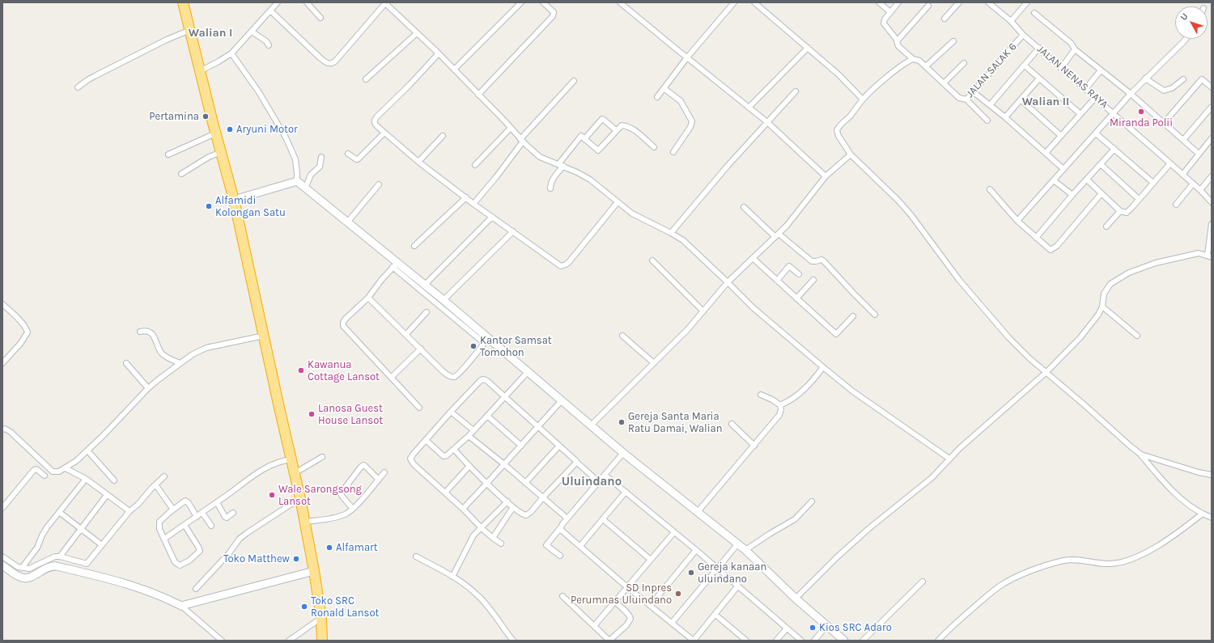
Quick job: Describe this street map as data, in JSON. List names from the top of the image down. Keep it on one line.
{"streets":{"street":["JALAN SALAK 6","JALAN NENAS RAYA"]},"crossings":[["JALAN SALAK 6","JALAN NENAS RAYA"]],"districts":["Walian I","Walian II","Uluindano"],"places":["Miranda Polii","Pertamina","Aryuni Motor","Alfamidi Kolongan Satu","Kantor Samsat Tomohon","Kawanua Cottage Lansot","Lanosa Guest House Lansot","Gereja Santa Maria Ratu Damai, Walian","Wale Sarongsong Lansot","Alfamart","Toko Matthew","Gereja kanaan uluindano","SD Inpres Perumnas Uluindano","Toko SRC Ronald Lansot","Kios SRC Adaro"],"north":"top left"}
